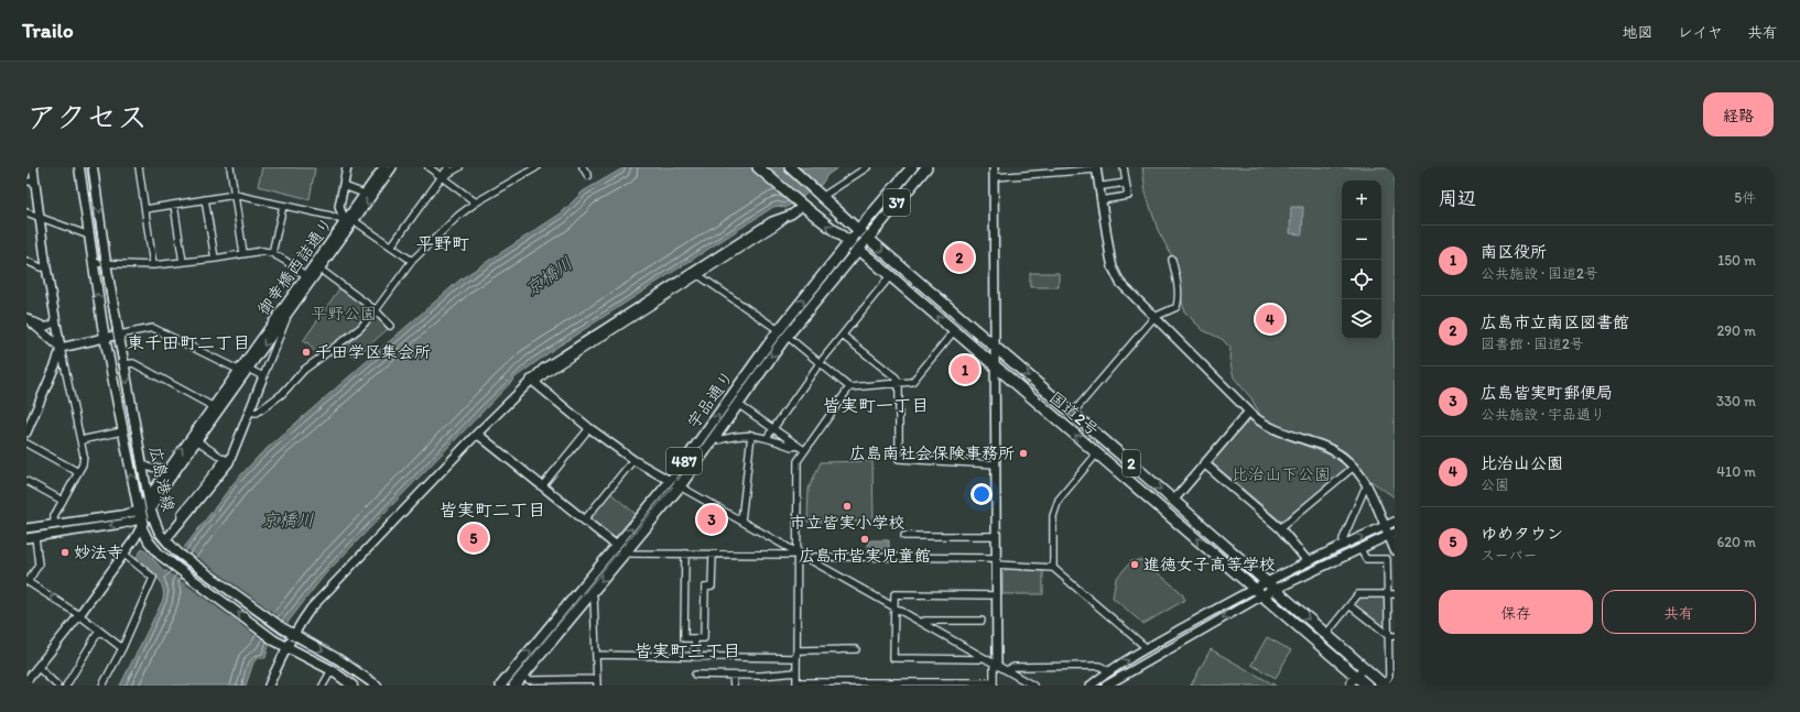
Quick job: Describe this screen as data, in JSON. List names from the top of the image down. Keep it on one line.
{"streets":{"main road":["37","宇品通り","国道2号","487","2","広島港線"],"street":["御幸橋西詰通り"]},"crossings":[["37","宇品通り"],["37","国道2号"],["御幸橋西詰通り","広島港線"],["宇品通り","国道2号"]],"districts":["平野町","東千田町二丁目","皆実町一丁目","皆実町二丁目","皆実町三丁目"],"water":["京橋川"],"parks":["平野公園","比治山下公園"],"places":["千田学区集会所","広島南社会保険事務所","市立皆実小学校","広島市皆実児童館","妙法寺","進徳女子高等学校"],"page":{"header":"Trailo","nav":["地図","レイヤ","共有"],"title":"アクセス","buttons":["経路",["保存","共有"]],"heading":["周辺","5件"],"map_buttons":["+","−"],"list":[{"mark":"1","name":"南区役所","note":"公共施設 · 国道2号","value":"150 m"},{"mark":"2","name":"広島市立南区図書館","note":"図書館 · 国道2号","value":"290 m"},{"mark":"3","name":"広島皆実町郵便局","note":"公共施設 · 宇品通り","value":"330 m"},{"mark":"4","name":"比治山公園","note":"公園","value":"410 m"},{"mark":"5","name":"ゆめタウン","note":"スーパー","value":"620 m"}],"pins":["2","4","1","3","5"]}}
